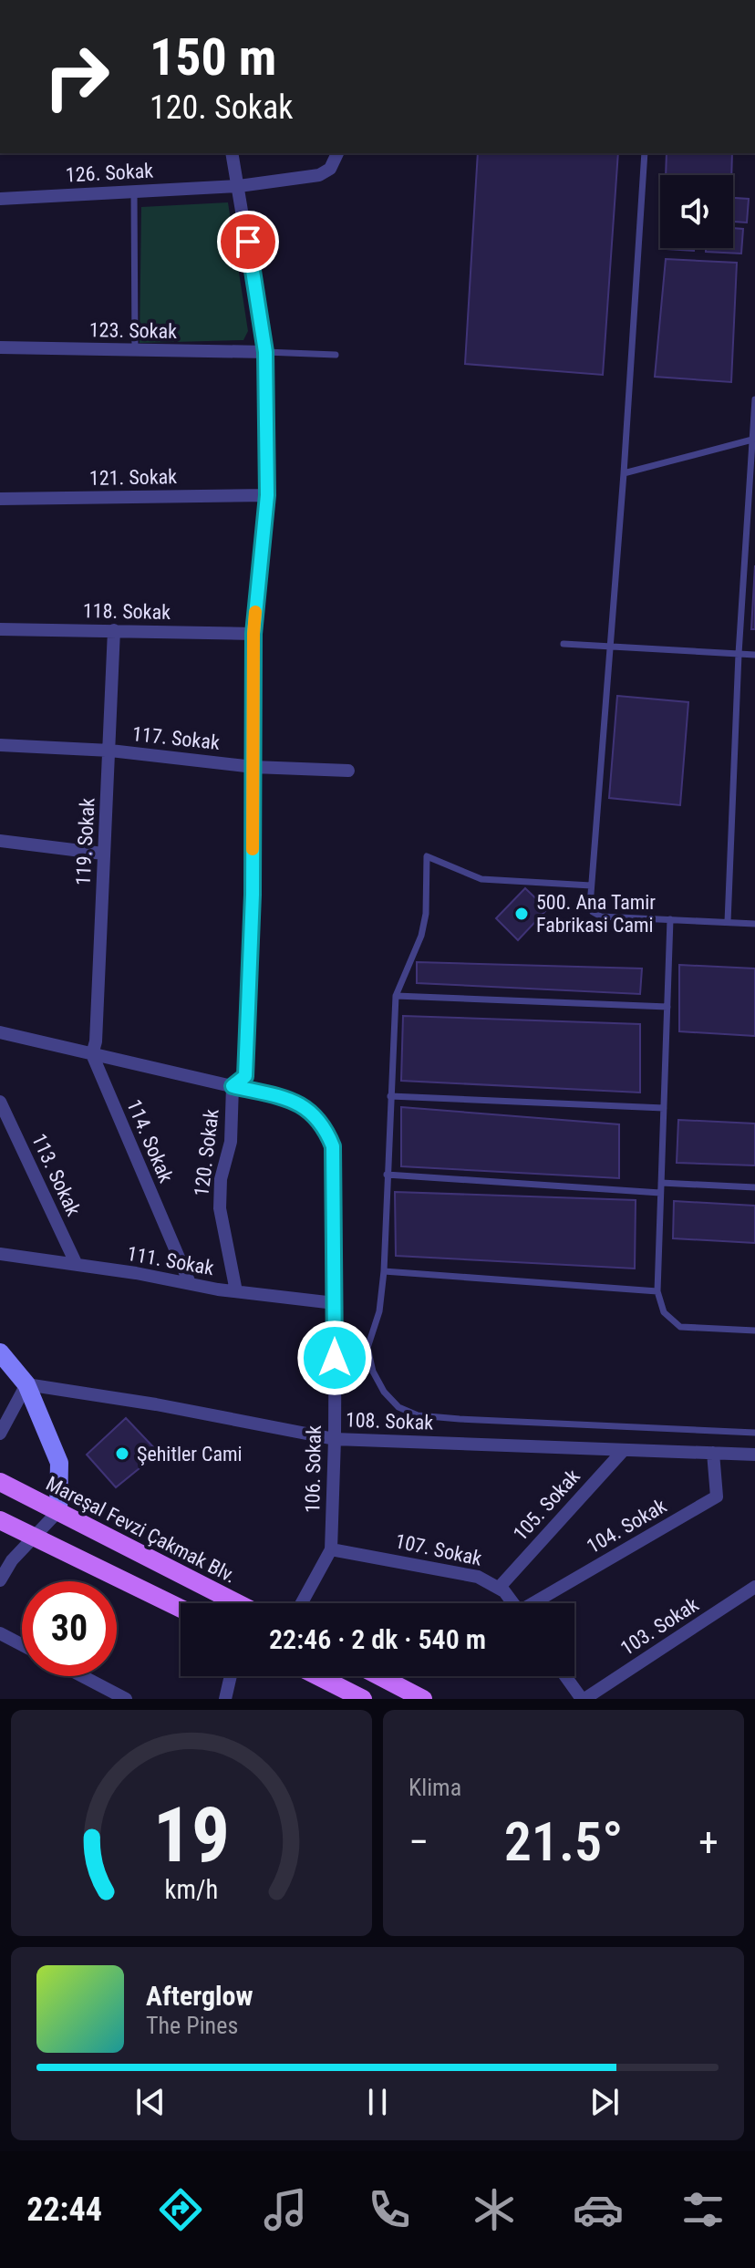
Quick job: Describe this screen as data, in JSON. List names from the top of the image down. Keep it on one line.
{"streets":{"main road":["Mareşal Fevzi Çakmak Blv."],"street":["126. Sokak","123. Sokak","121. Sokak","118. Sokak","117. Sokak","119. Sokak","114. Sokak","120. Sokak","113. Sokak","111. Sokak","108. Sokak","106. Sokak","105. Sokak","104. Sokak","107. Sokak","103. Sokak"]},"crossings":[["126. Sokak","120. Sokak"],["123. Sokak","120. Sokak"],["121. Sokak","120. Sokak"],["118. Sokak","119. Sokak"],["118. Sokak","120. Sokak"],["117. Sokak","119. Sokak"],["117. Sokak","120. Sokak"],["119. Sokak","114. Sokak"],["119. Sokak","106. Sokak"],["114. Sokak","111. Sokak"],["114. Sokak","106. Sokak"],["120. Sokak","111. Sokak"],["120. Sokak","106. Sokak"],["113. Sokak","111. Sokak"],["111. Sokak","106. Sokak"],["108. Sokak","106. Sokak"],["108. Sokak","105. Sokak"],["108. Sokak","104. Sokak"],["106. Sokak","107. Sokak"],["105. Sokak","107. Sokak"]],"places":["500. Ana Tamir Fabrikasi Cami","Şehitler Cami"],"page":{"turn":["150 m","120. Sokak"],"limit":"30","trip":"22:46 · 2 dk · 540 m","tile":"Klima","heat":["−","21.5°","+"],"song":["Afterglow","The Pines"],"tabs":"22:44","gauge":["19","km/h"]}}
